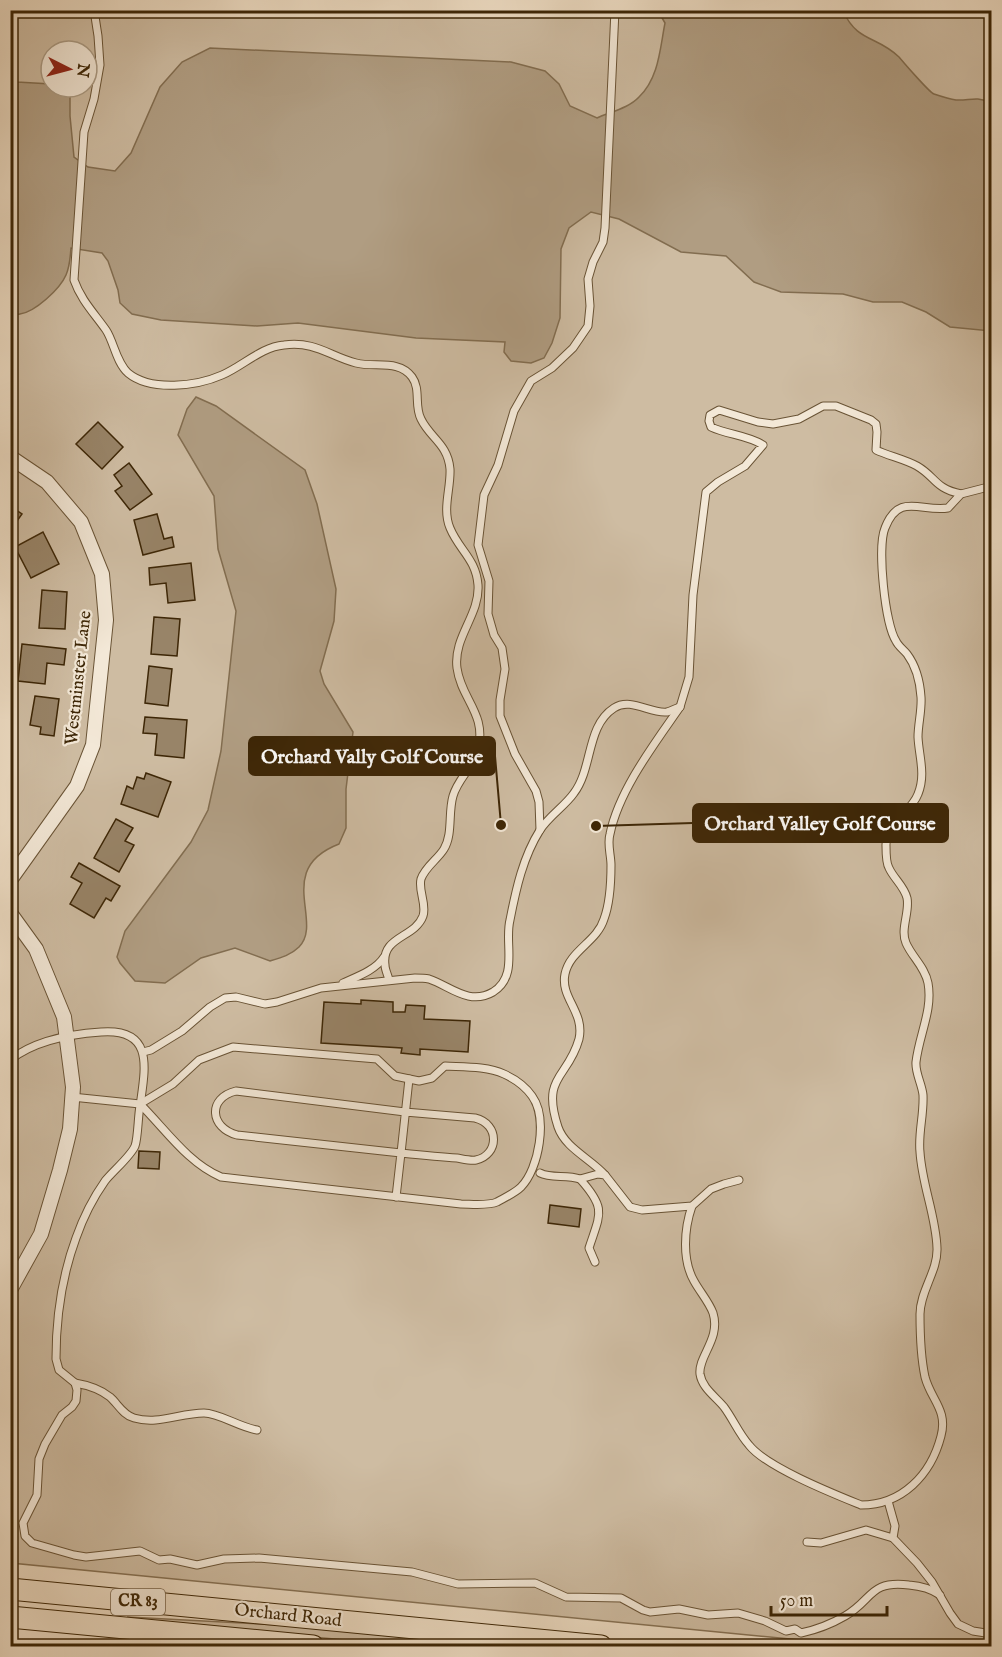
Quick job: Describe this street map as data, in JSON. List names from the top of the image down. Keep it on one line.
{"streets":{"main road":["CR 83","Orchard Road"],"street":["Westminster Lane"]},"places":["Orchard Vally Golf Course","Orchard Valley Golf Course"],"scale_bar":"50 m","north":"right"}
